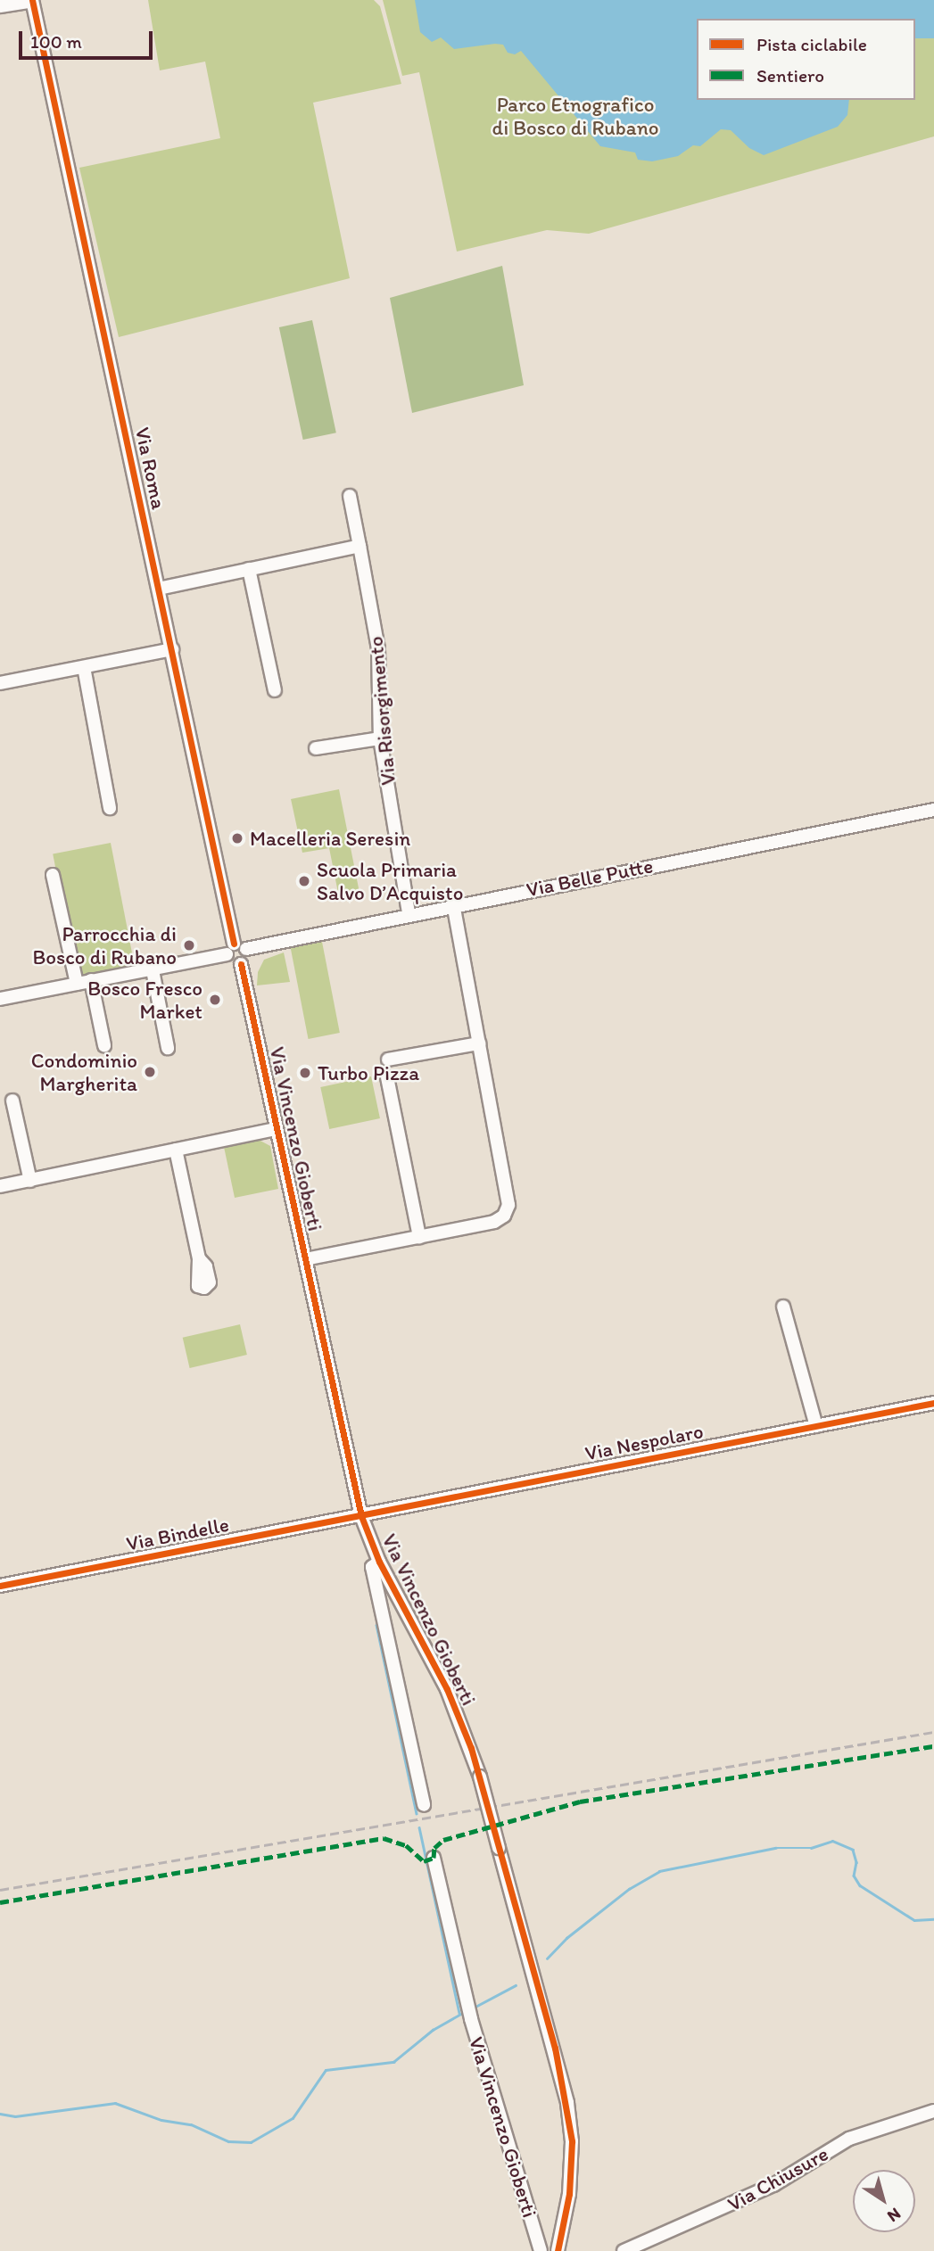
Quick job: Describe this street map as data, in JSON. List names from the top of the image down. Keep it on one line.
{"streets":{"street":["Via Roma","Via Risorgimento","Via Belle Putte","Via Vincenzo Gioberti","Via Nespolaro","Via Bindelle","Via Chiusure"]},"crossings":[["Via Roma","Via Belle Putte"],["Via Roma","Via Vincenzo Gioberti"],["Via Risorgimento","Via Belle Putte"],["Via Belle Putte","Via Vincenzo Gioberti"],["Via Vincenzo Gioberti","Via Nespolaro"],["Via Vincenzo Gioberti","Via Bindelle"],["Via Nespolaro","Via Bindelle"]],"parks":["Parco Etnografico di Bosco di Rubano"],"places":["Macelleria Seresin","Scuola Primaria Salvo D’Acquisto","Parrocchia di Bosco di Rubano","Bosco Fresco Market","Condominio Margherita","Turbo Pizza"],"legend":["Pista ciclabile","Sentiero"],"scale_bar":"100 m","north":"bottom right"}
